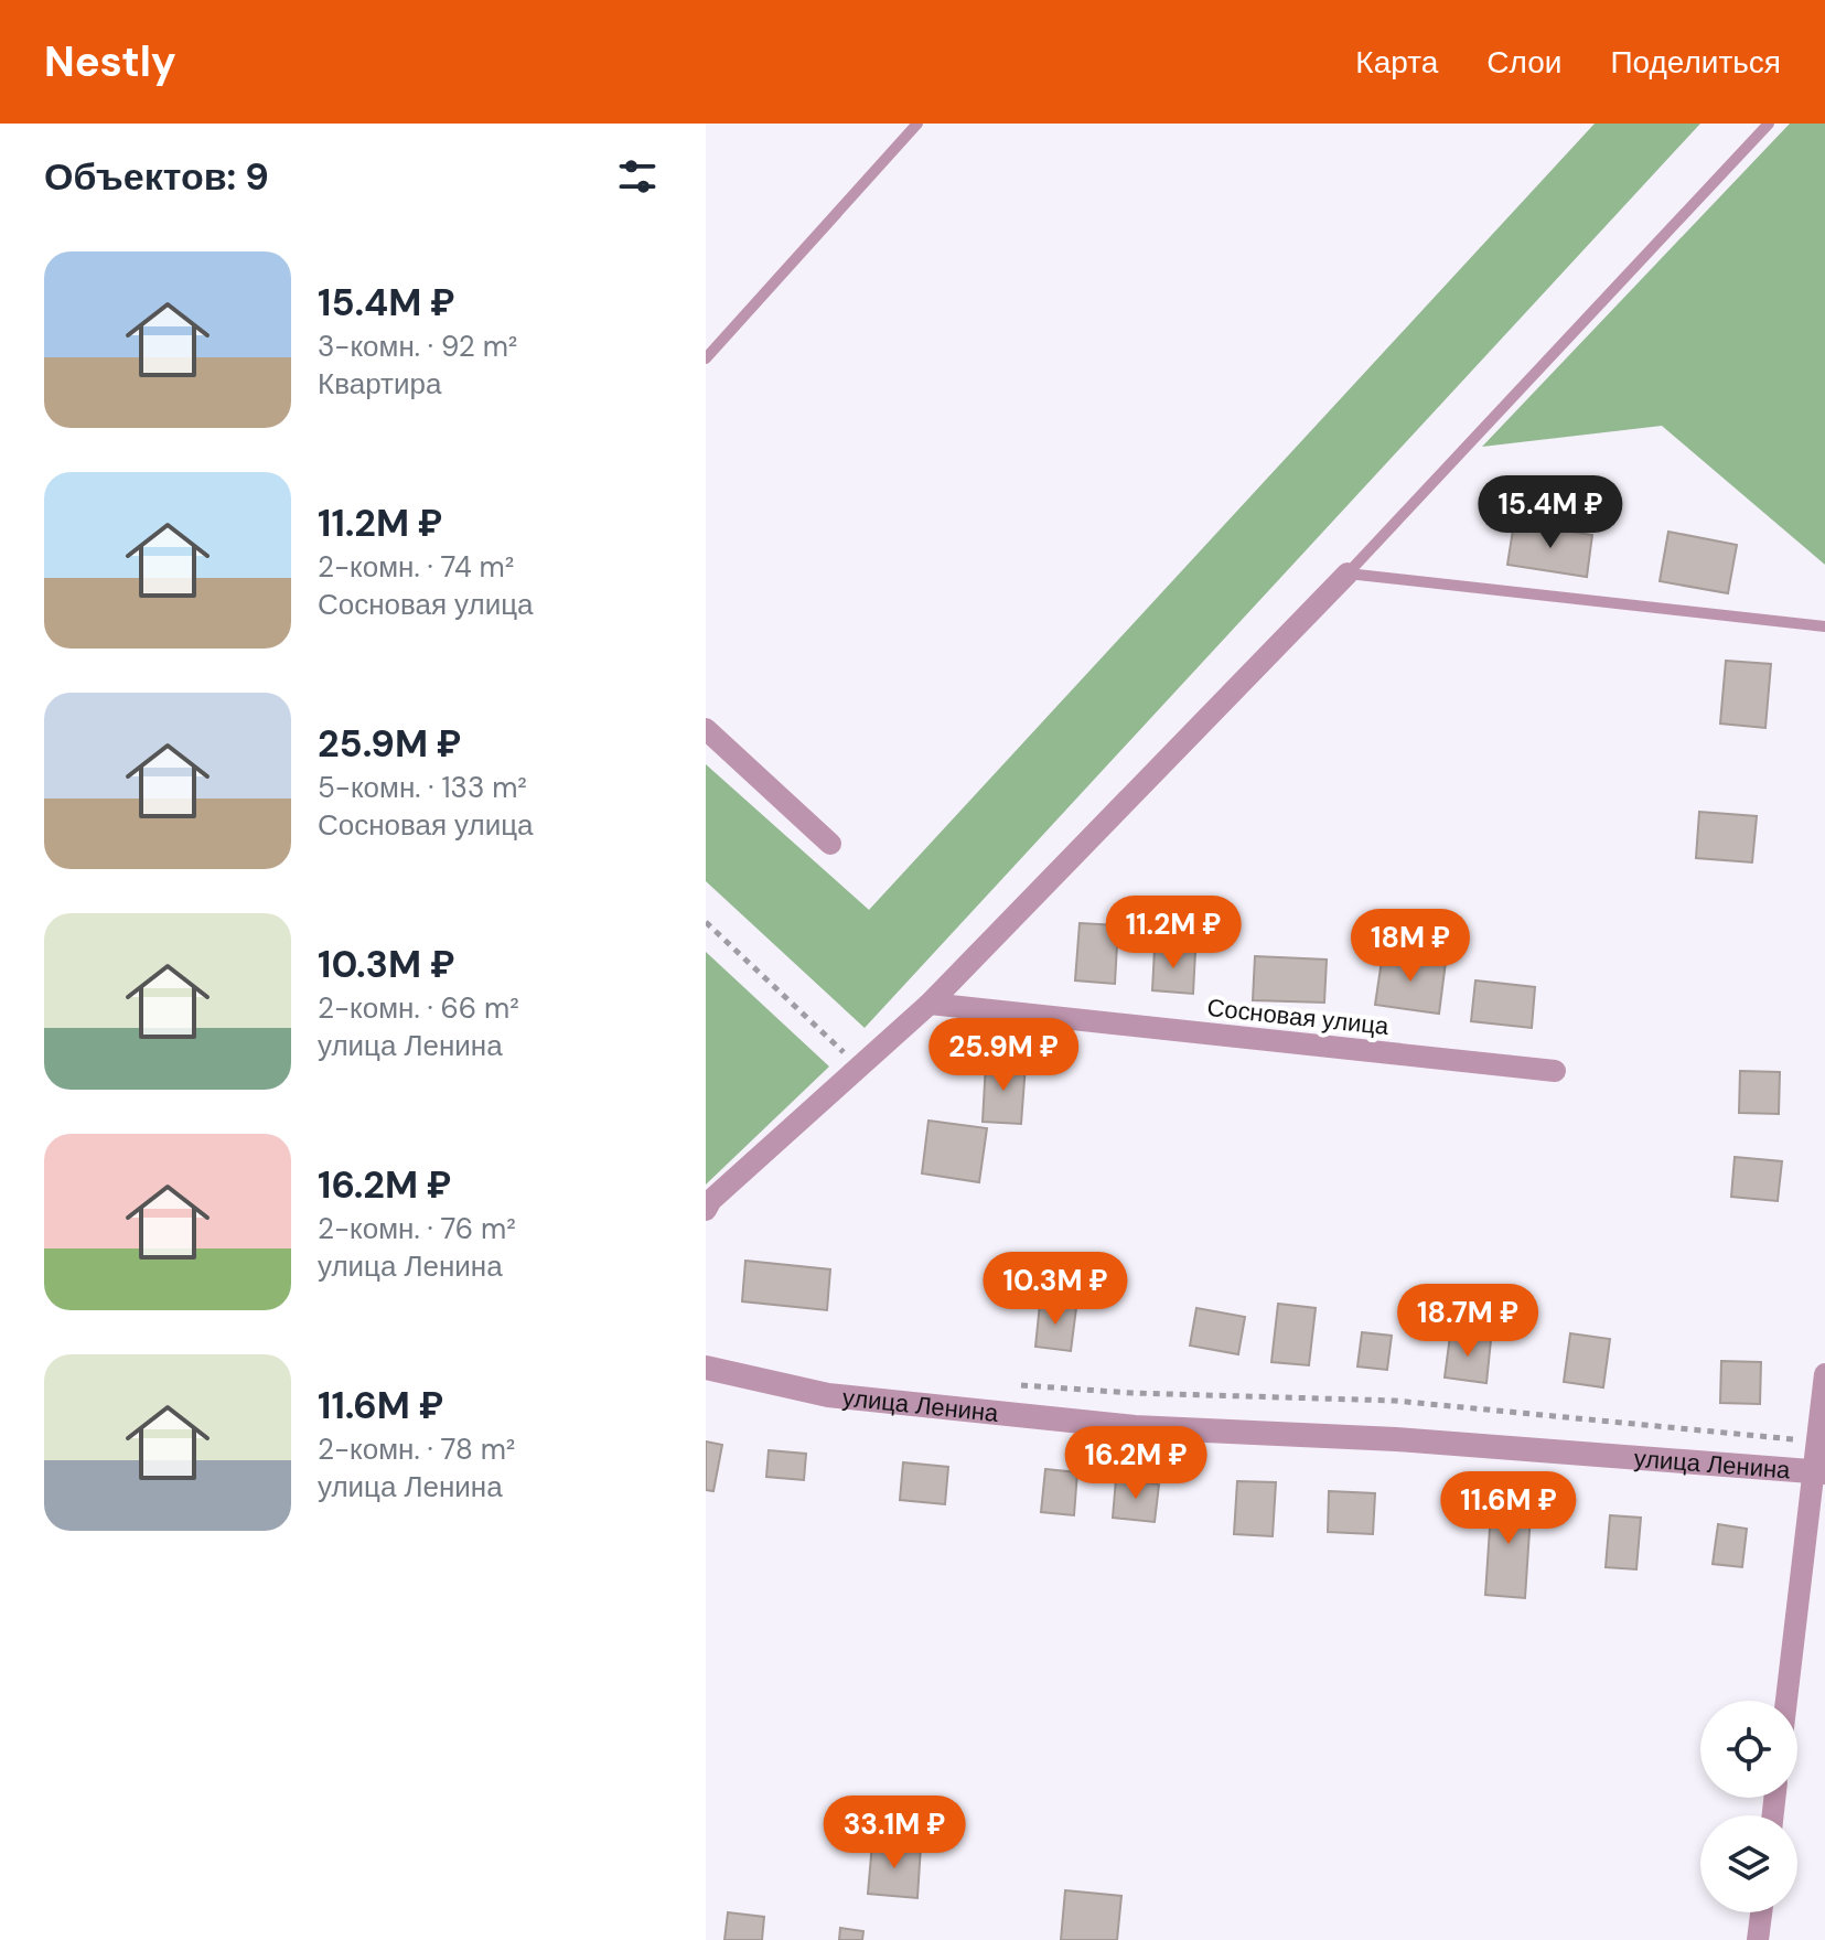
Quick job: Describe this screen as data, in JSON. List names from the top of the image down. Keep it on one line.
{"streets":{"street":["Сосновая улица","улица Ленина"]},"page":{"header":"Nestly","nav":["Карта","Слои","Поделиться"],"heading":"Объектов: 9","list":[{"name":"15.4M ₽","note":"3-комн. · 92 m² · Квартира"},{"name":"11.2M ₽","note":"2-комн. · 74 m² · Сосновая улица"},{"name":"25.9M ₽","note":"5-комн. · 133 m² · Сосновая улица"},{"name":"10.3M ₽","note":"2-комн. · 66 m² · улица Ленина"},{"name":"16.2M ₽","note":"2-комн. · 76 m² · улица Ленина"},{"name":"11.6M ₽","note":"2-комн. · 78 m² · улица Ленина"}],"price":["15.4M ₽","11.2M ₽","18M ₽","25.9M ₽","10.3M ₽","18.7M ₽","16.2M ₽","11.6M ₽","33.1M ₽"]}}
